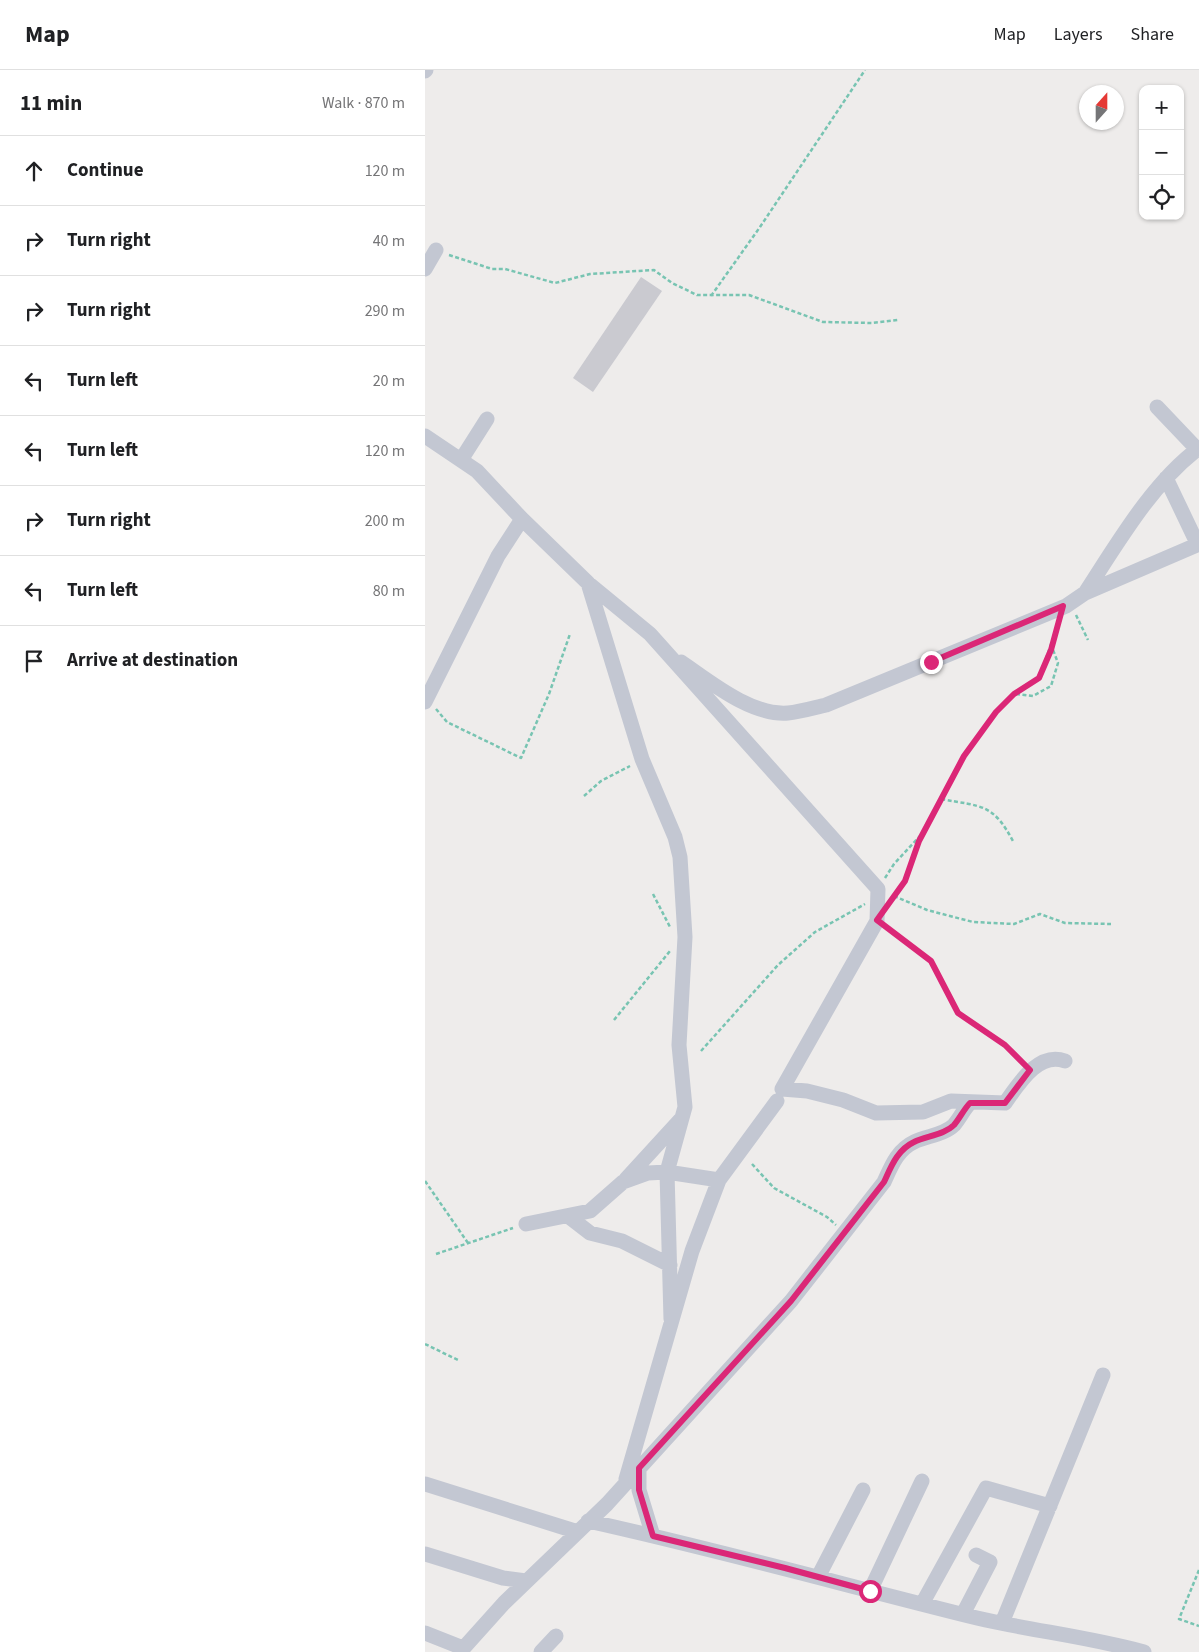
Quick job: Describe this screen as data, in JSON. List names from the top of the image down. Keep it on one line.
{"north":"top","page":{"header":"Map","nav":["Map","Layers","Share"],"heading":["11 min","Walk · 870 m"],"map_buttons":["+","−"],"list":[["Continue","120 m"],["Turn right","40 m"],["Turn right","290 m"],["Turn left","20 m"],["Turn left","120 m"],["Turn right","200 m"],["Turn left","80 m"],"Arrive at destination"]}}
